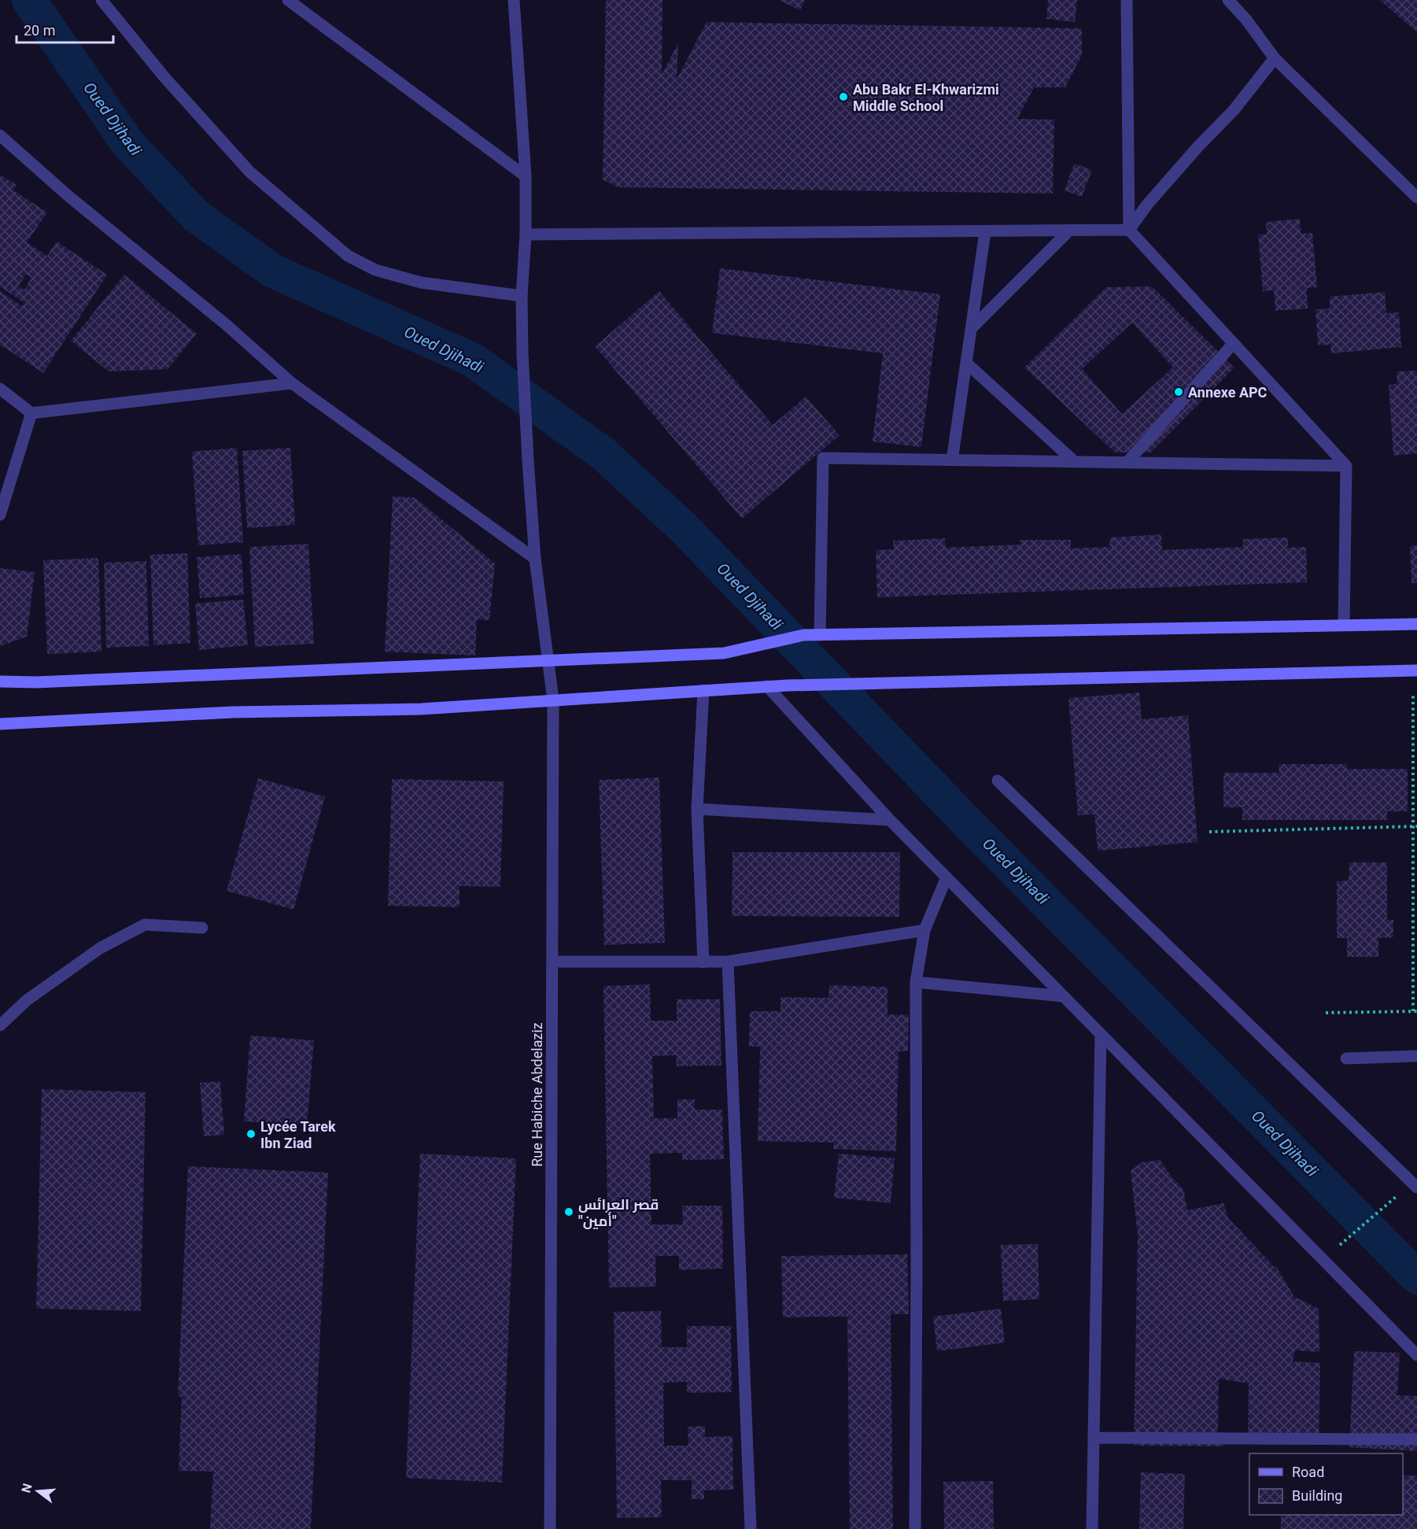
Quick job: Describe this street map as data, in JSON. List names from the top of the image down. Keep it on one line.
{"streets":{"street":["Rue Habiche Abdelaziz"]},"water":["Oued Djihadi"],"places":["Abu Bakr El-Khwarizmi Middle School","Annexe APC","Lycée Tarek Ibn Ziad","قصر العرائس \"أمين\""],"legend":["Road","Building"],"scale_bar":"20 m","north":"left"}
